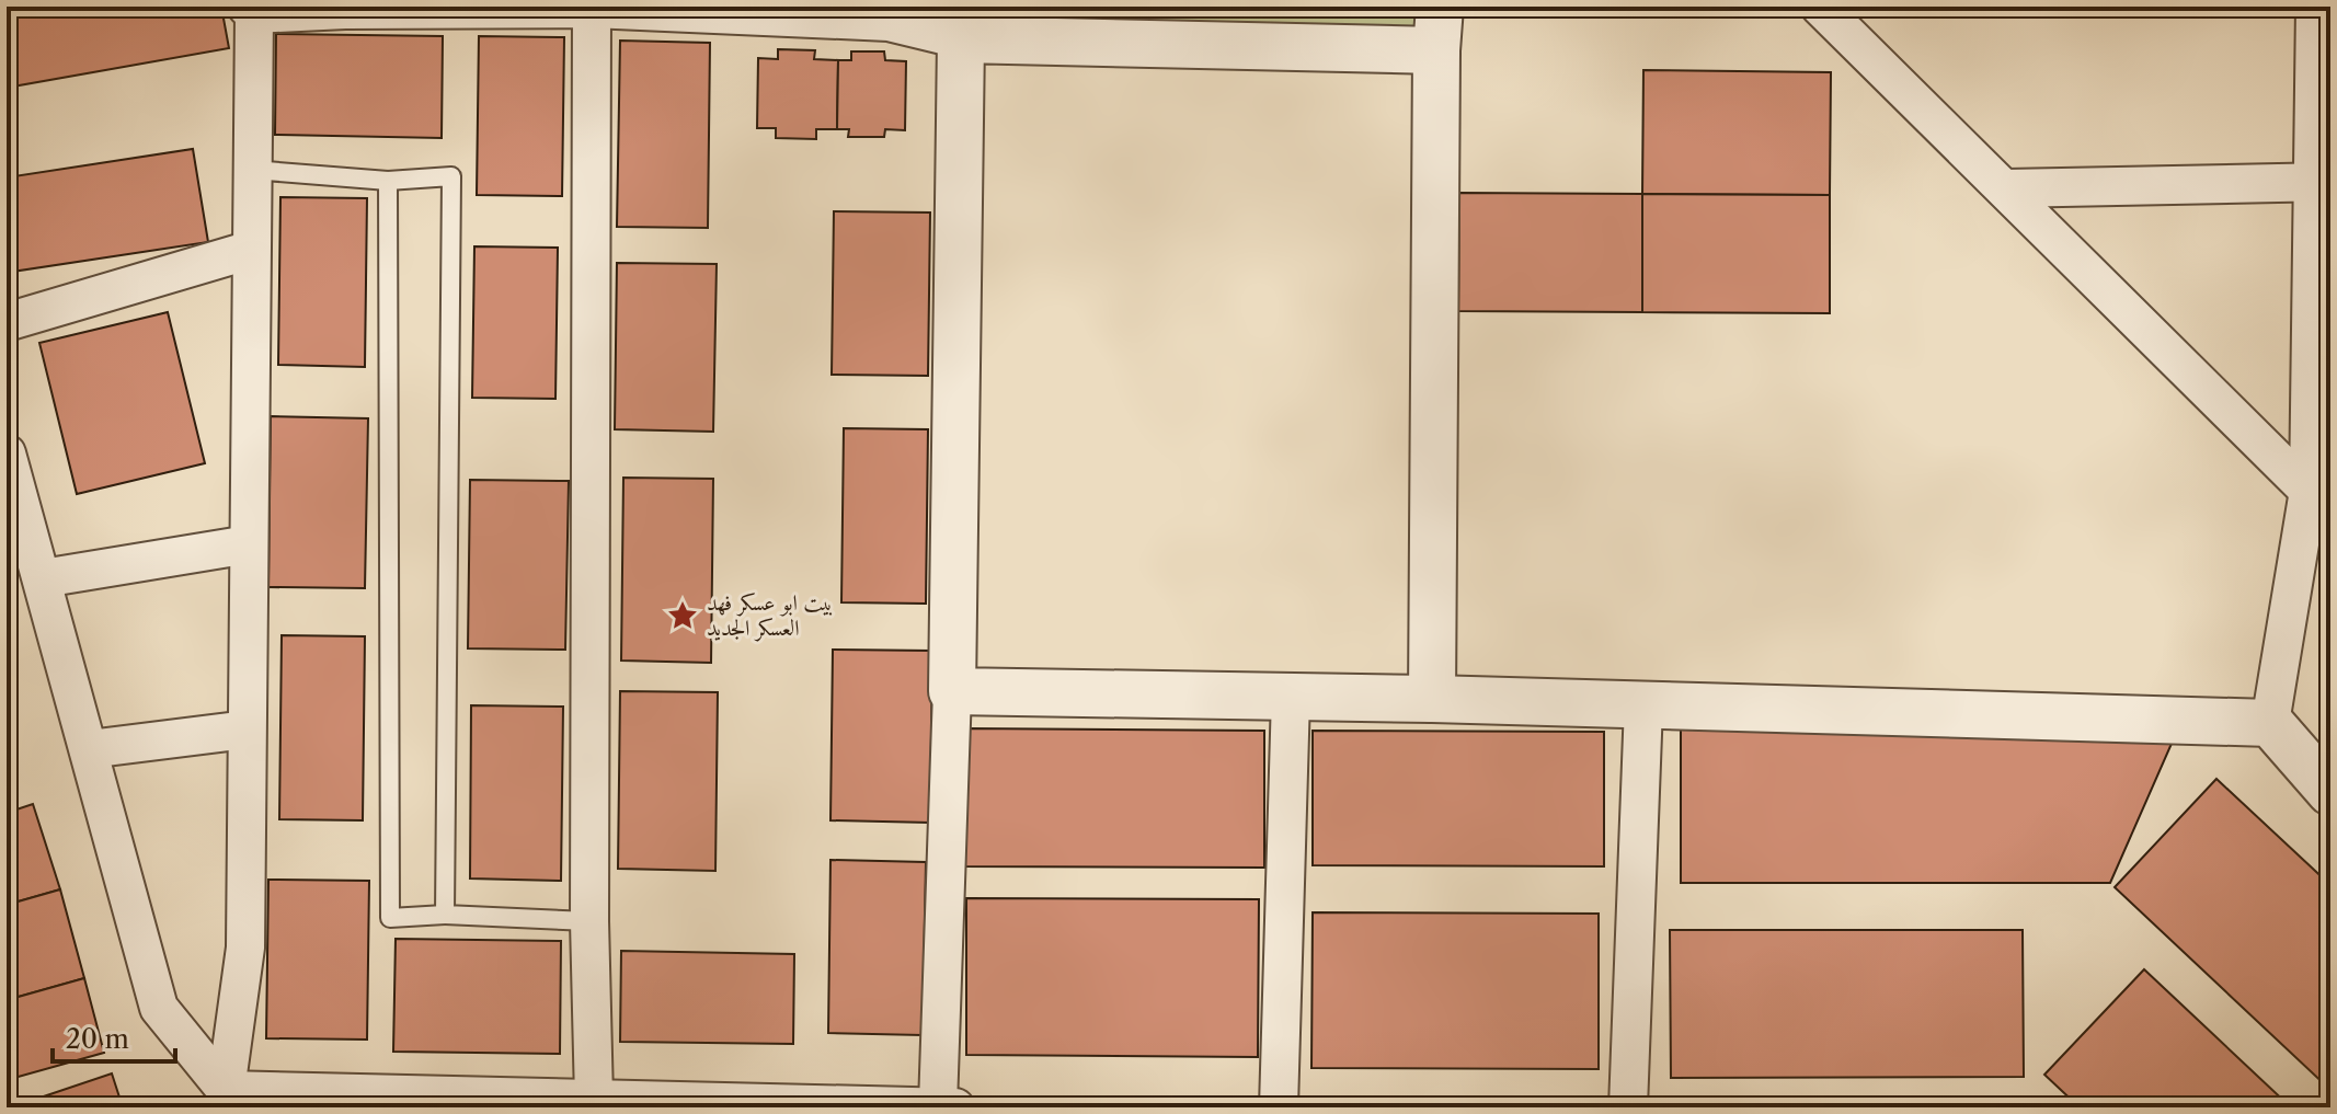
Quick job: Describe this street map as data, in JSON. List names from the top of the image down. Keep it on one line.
{"places":{"place":["بيت ابو عسكر فهد العسكر الجديد"]},"scale_bar":"20 m"}
